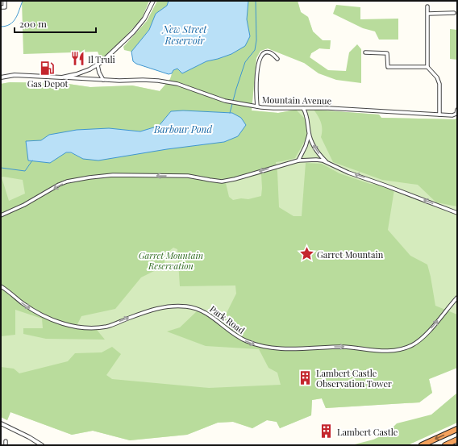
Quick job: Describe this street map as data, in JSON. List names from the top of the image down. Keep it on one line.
{"streets":{"street":["Mountain Avenue","Park Road"]},"one_way":["Park Road"],"water":["New Street Reservoir","Barbour Pond"],"parks":["Garret Mountain Reservation"],"places":{"restaurant":["Il Truli"],"fuel station":["Gas Depot"],"place":["Garret Mountain"],"building":["Lambert Castle Observation Tower","Lambert Castle"]},"scale_bar":"200 m"}
